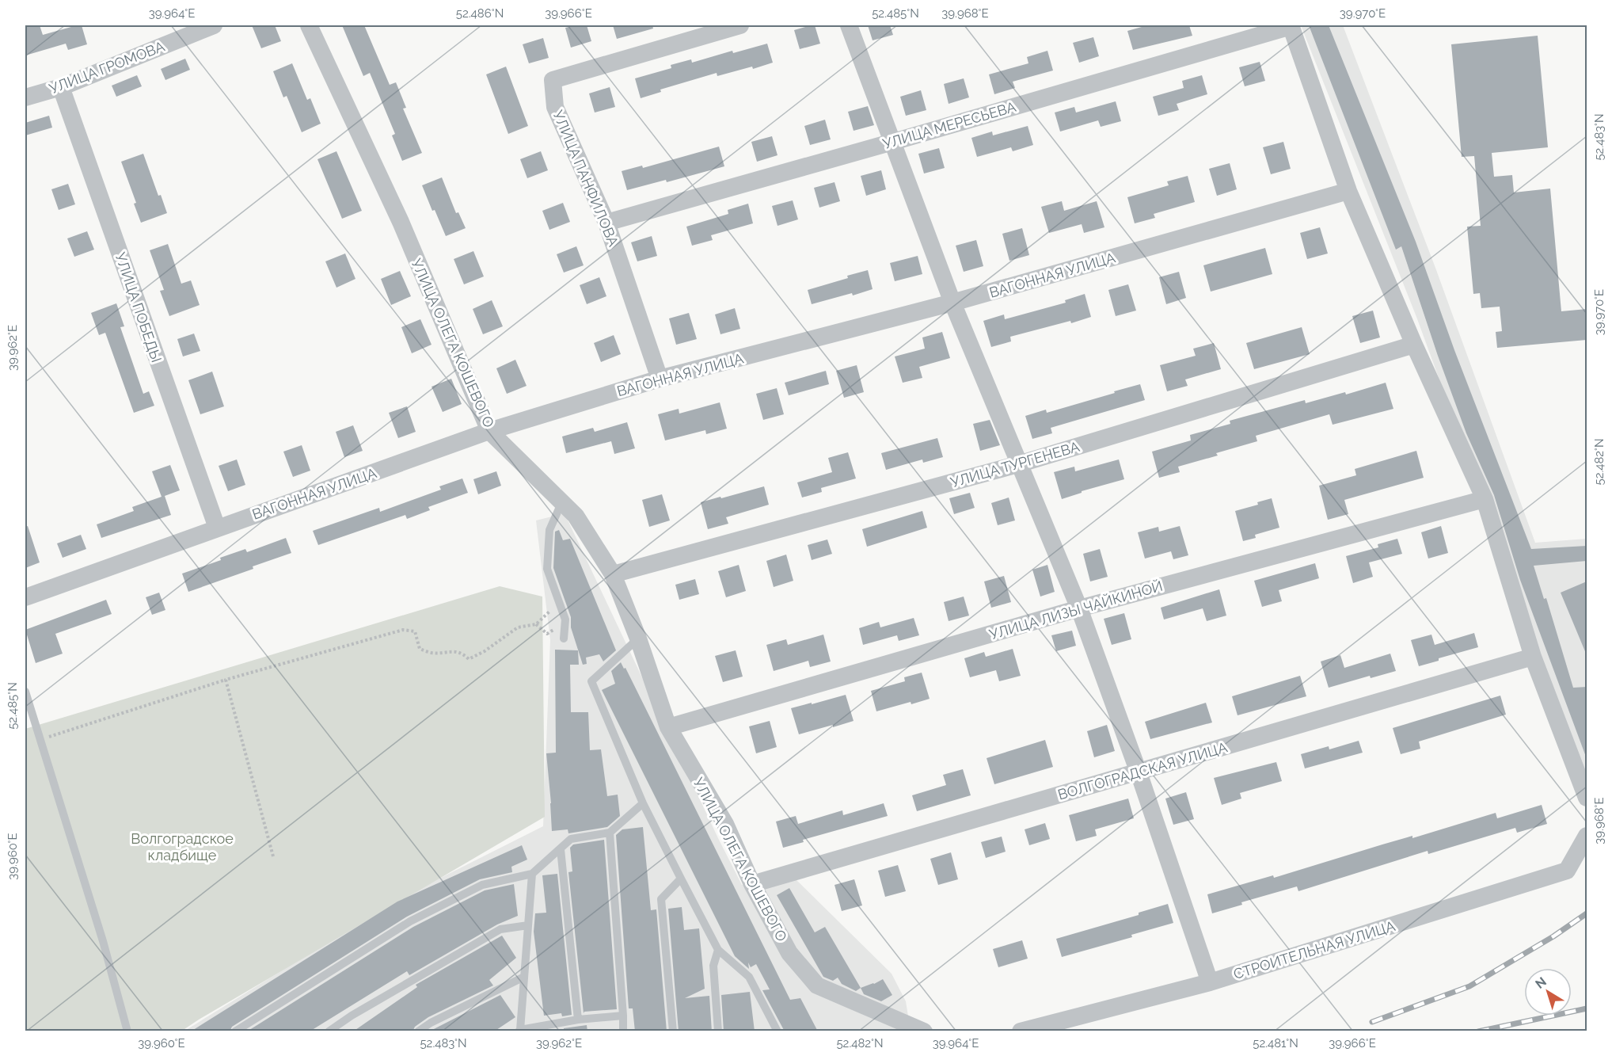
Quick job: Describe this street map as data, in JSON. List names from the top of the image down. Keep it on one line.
{"streets":{"street":["УЛИЦА ГРОМОВА","УЛИЦА МЕРЕСЬЕВА","УЛИЦА ПАНФИЛОВА","ВАГОННАЯ УЛИЦА","УЛИЦА ПОБЕДЫ","УЛИЦА ОЛЕГА КОШЕВОГО","УЛИЦА ТУРГЕНЕВА","УЛИЦА ЛИЗЫ ЧАЙКИНОЙ","ВОЛГОГРАДСКАЯ УЛИЦА","СТРОИТЕЛЬНАЯ УЛИЦА"]},"crossings":[["УЛИЦА ГРОМОВА","УЛИЦА ПОБЕДЫ"],["УЛИЦА МЕРЕСЬЕВА","УЛИЦА ПАНФИЛОВА"],["УЛИЦА ПАНФИЛОВА","ВАГОННАЯ УЛИЦА"],["ВАГОННАЯ УЛИЦА","УЛИЦА ПОБЕДЫ"],["ВАГОННАЯ УЛИЦА","УЛИЦА ОЛЕГА КОШЕВОГО"],["УЛИЦА ОЛЕГА КОШЕВОГО","УЛИЦА ТУРГЕНЕВА"],["УЛИЦА ОЛЕГА КОШЕВОГО","УЛИЦА ЛИЗЫ ЧАЙКИНОЙ"],["УЛИЦА ОЛЕГА КОШЕВОГО","ВОЛГОГРАДСКАЯ УЛИЦА"]],"parks":["Волгоградское кладбище"],"north":"top left","coordinates":["39.964°E","52.486°N","39.966°E","52.485°N","39.968°E","39.970°E","52.483°N","39.962°E","52.482°N","39.960°E","52.481°N"]}
